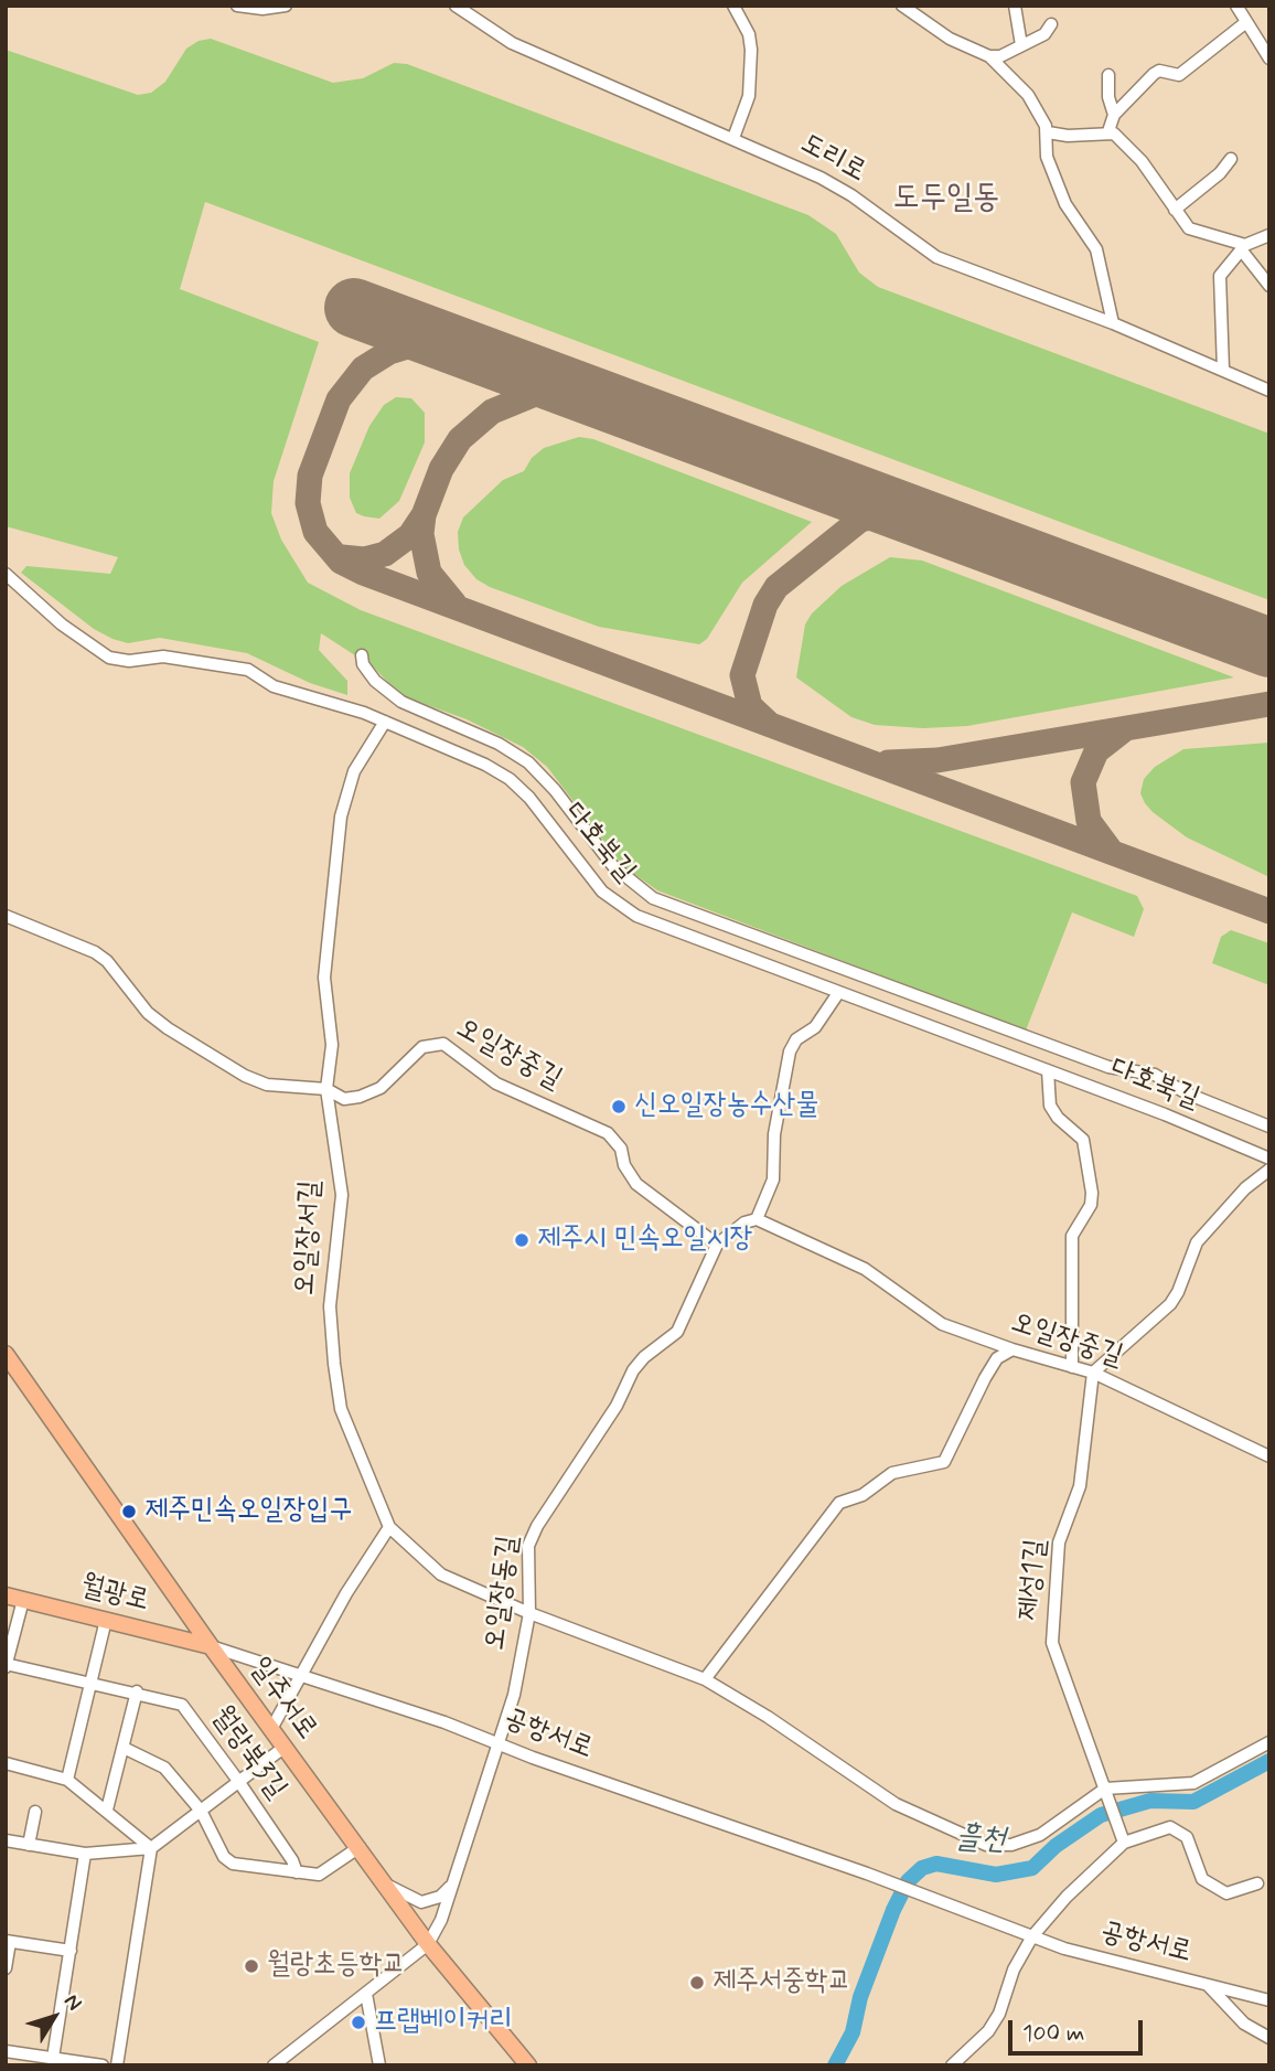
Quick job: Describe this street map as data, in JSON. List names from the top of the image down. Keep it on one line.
{"streets":{"main road":["월광로","일주서로"],"street":["도리로","다호북길","오일장중길","오일장서길","제성1길","오일장동길","공항서로","월랑북3길"]},"crossings":[["다호북길","오일장서길"],["오일장중길","오일장서길"],["오일장중길","제성1길"],["오일장중길","오일장동길"],["오일장동길","일주서로"],["오일장동길","공항서로"],["월광로","일주서로"],["월광로","공항서로"],["일주서로","공항서로"]],"districts":["도두일동"],"water":["흘천"],"places":["신오일장농수산물","제주시 민속오일시장","제주민속오일장입구","월랑초등학교","제주서중학교","프랩베이커리"],"scale_bar":"100 m","north":"top right"}
